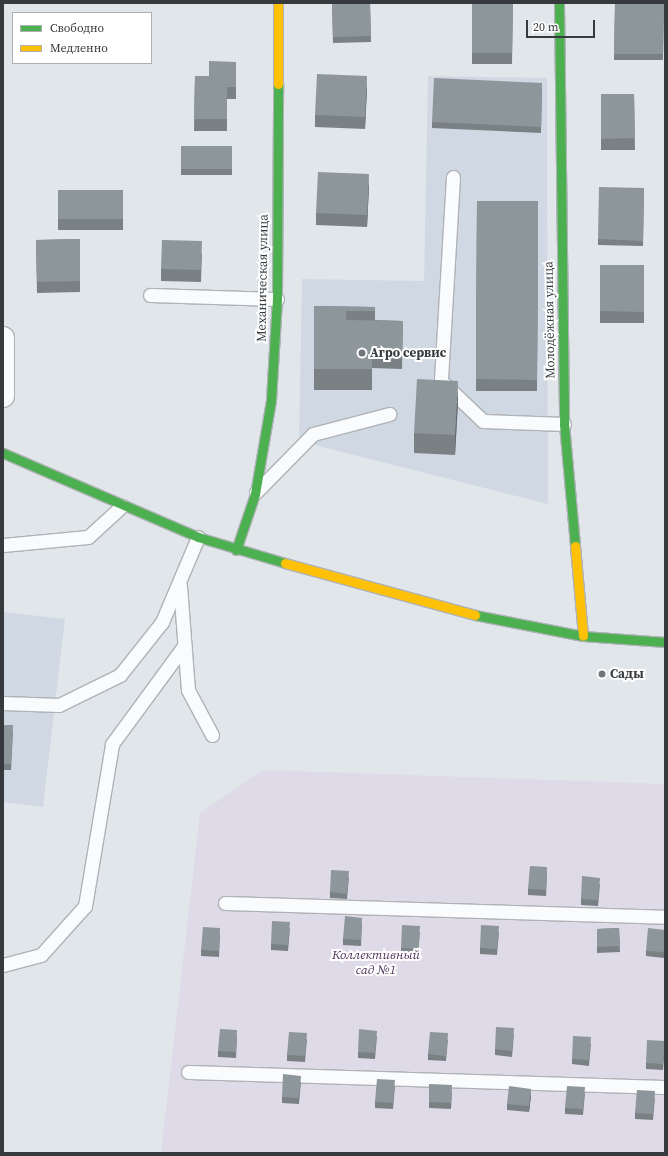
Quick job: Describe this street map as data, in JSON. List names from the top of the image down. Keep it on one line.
{"streets":{"street":["Механическая улица","Молодёжная улица"]},"parks":["Коллективный сад №1"],"places":["Агро сервис","Сады"],"legend":["Свободно","Медленно"],"scale_bar":"20 m"}
